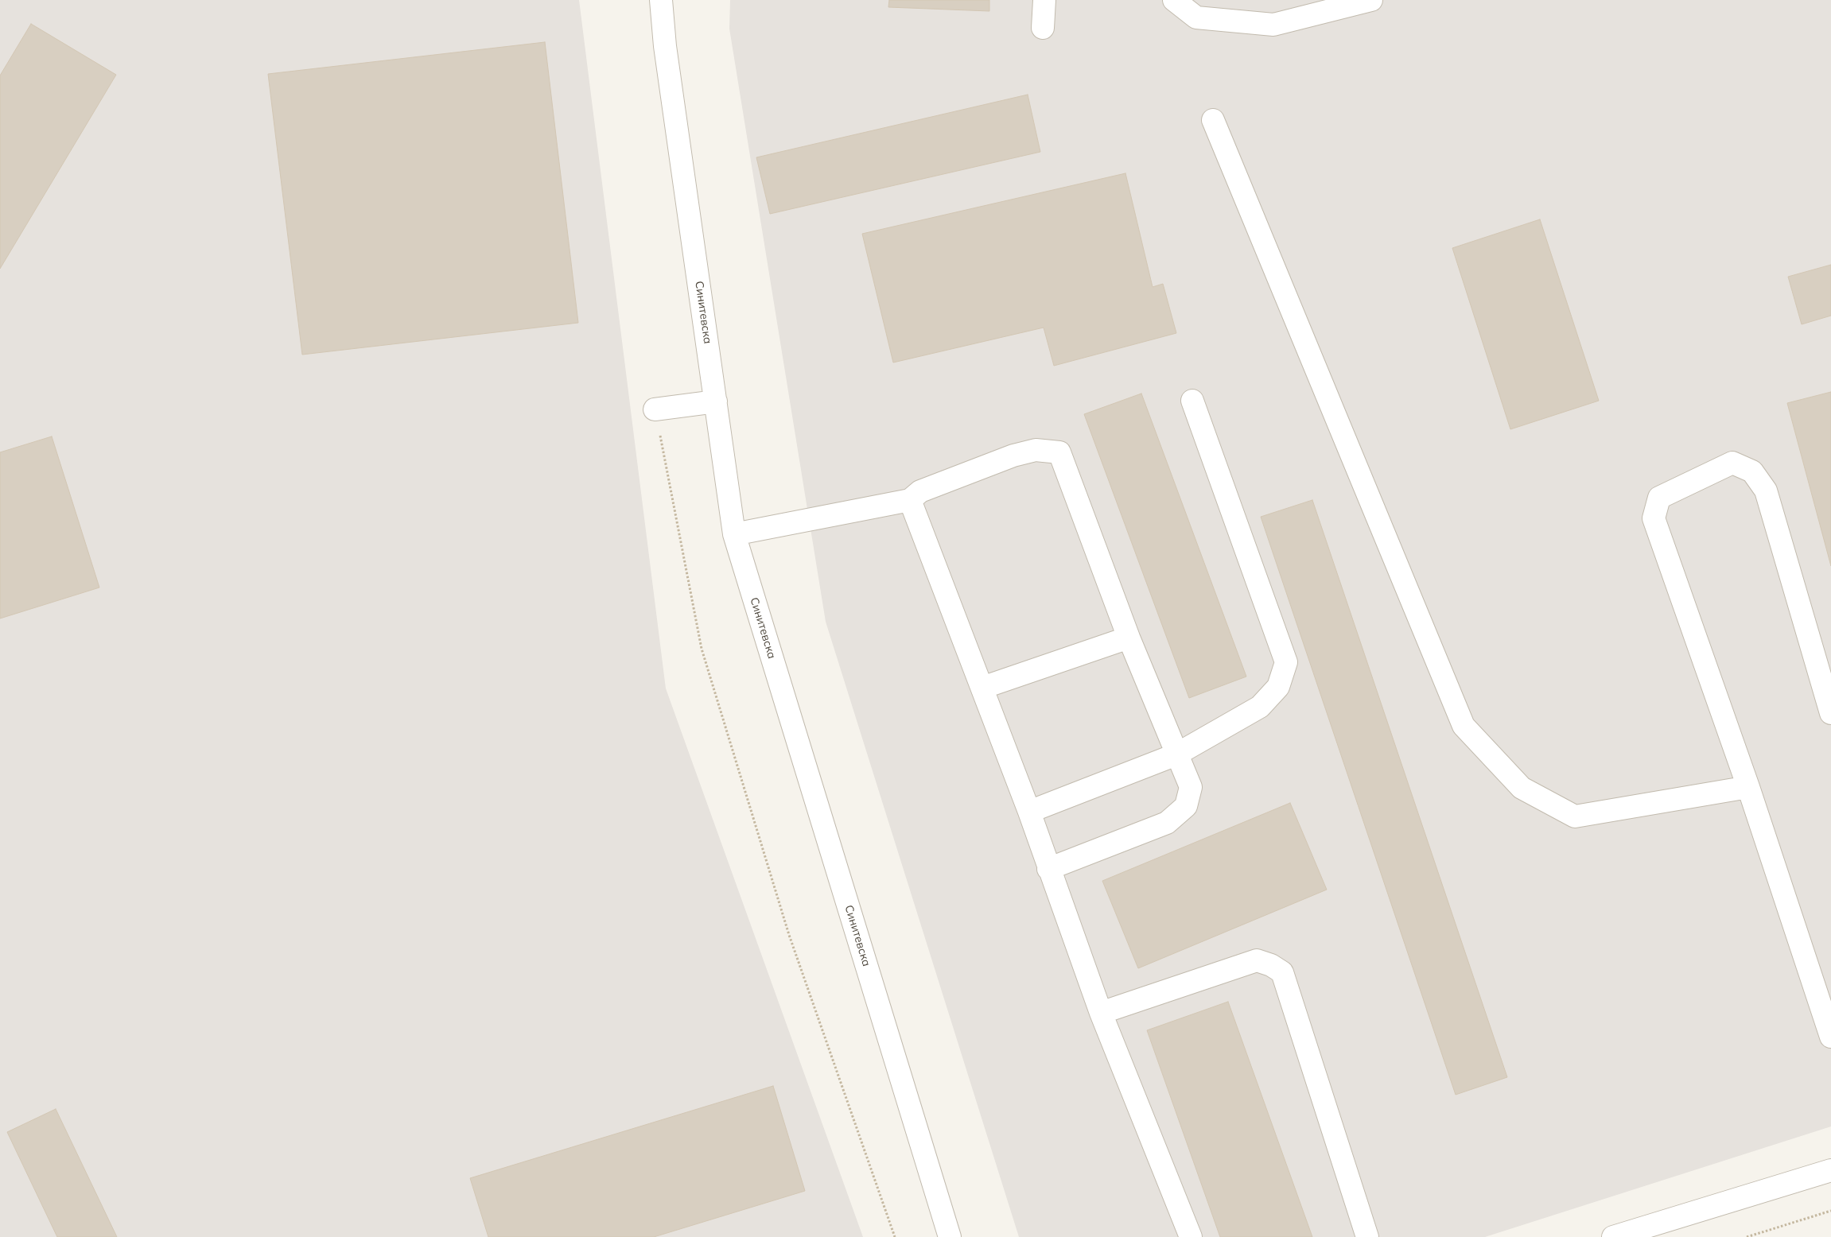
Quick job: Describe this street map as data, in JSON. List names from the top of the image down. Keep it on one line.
{"streets":{"street":["Синитевска"]}}
